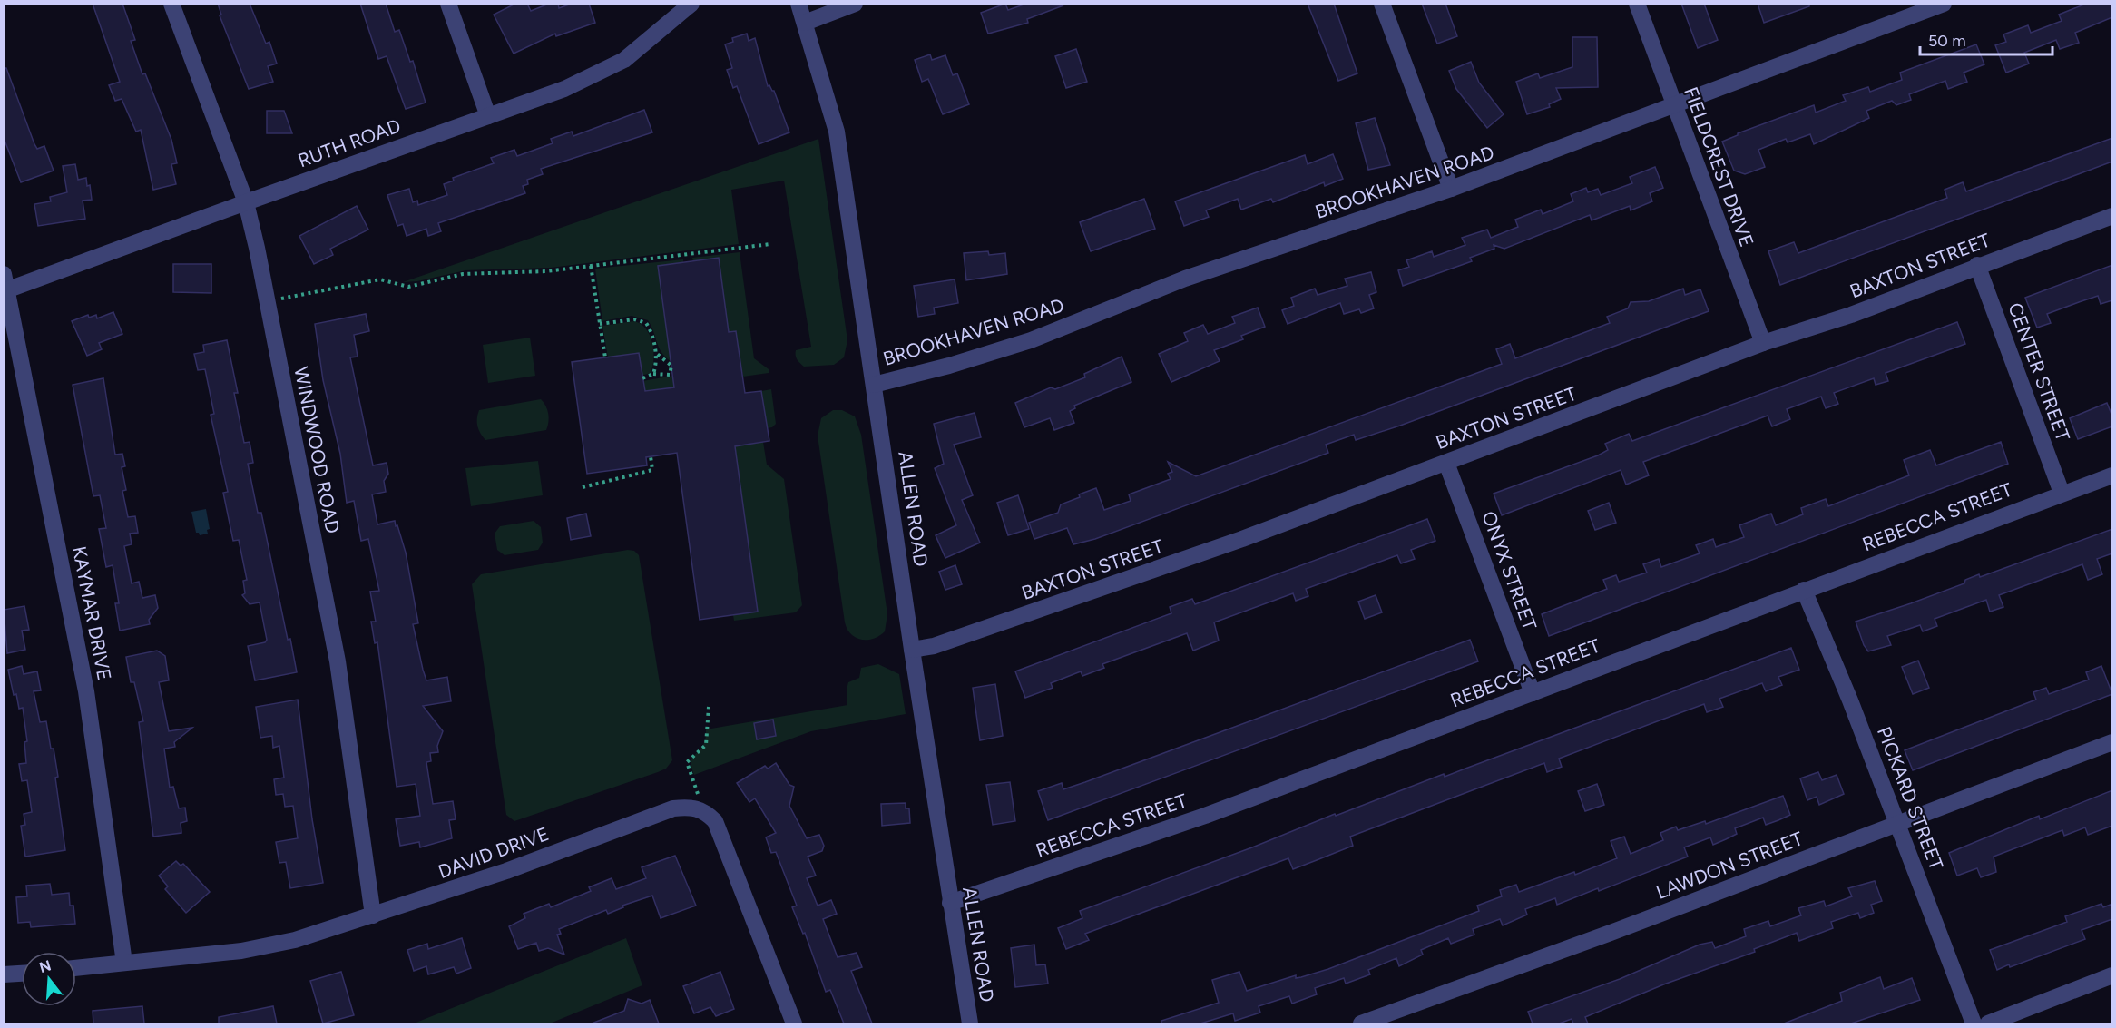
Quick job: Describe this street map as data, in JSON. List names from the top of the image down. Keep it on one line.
{"streets":{"street":["RUTH ROAD","FIELDCREST DRIVE","BROOKHAVEN ROAD","BAXTON STREET","CENTER STREET","WINDWOOD ROAD","ALLEN ROAD","REBECCA STREET","ONYX STREET","KAYMAR DRIVE","PICKARD STREET","DAVID DRIVE","LAWDON STREET"]},"crossings":[["RUTH ROAD","WINDWOOD ROAD"],["RUTH ROAD","KAYMAR DRIVE"],["FIELDCREST DRIVE","BROOKHAVEN ROAD"],["FIELDCREST DRIVE","BAXTON STREET"],["BROOKHAVEN ROAD","ALLEN ROAD"],["BAXTON STREET","CENTER STREET"],["BAXTON STREET","ALLEN ROAD"],["BAXTON STREET","ONYX STREET"],["CENTER STREET","REBECCA STREET"],["WINDWOOD ROAD","DAVID DRIVE"],["ALLEN ROAD","REBECCA STREET"],["REBECCA STREET","ONYX STREET"],["REBECCA STREET","PICKARD STREET"],["KAYMAR DRIVE","DAVID DRIVE"],["PICKARD STREET","LAWDON STREET"]],"scale_bar":"50 m","north":"top"}
